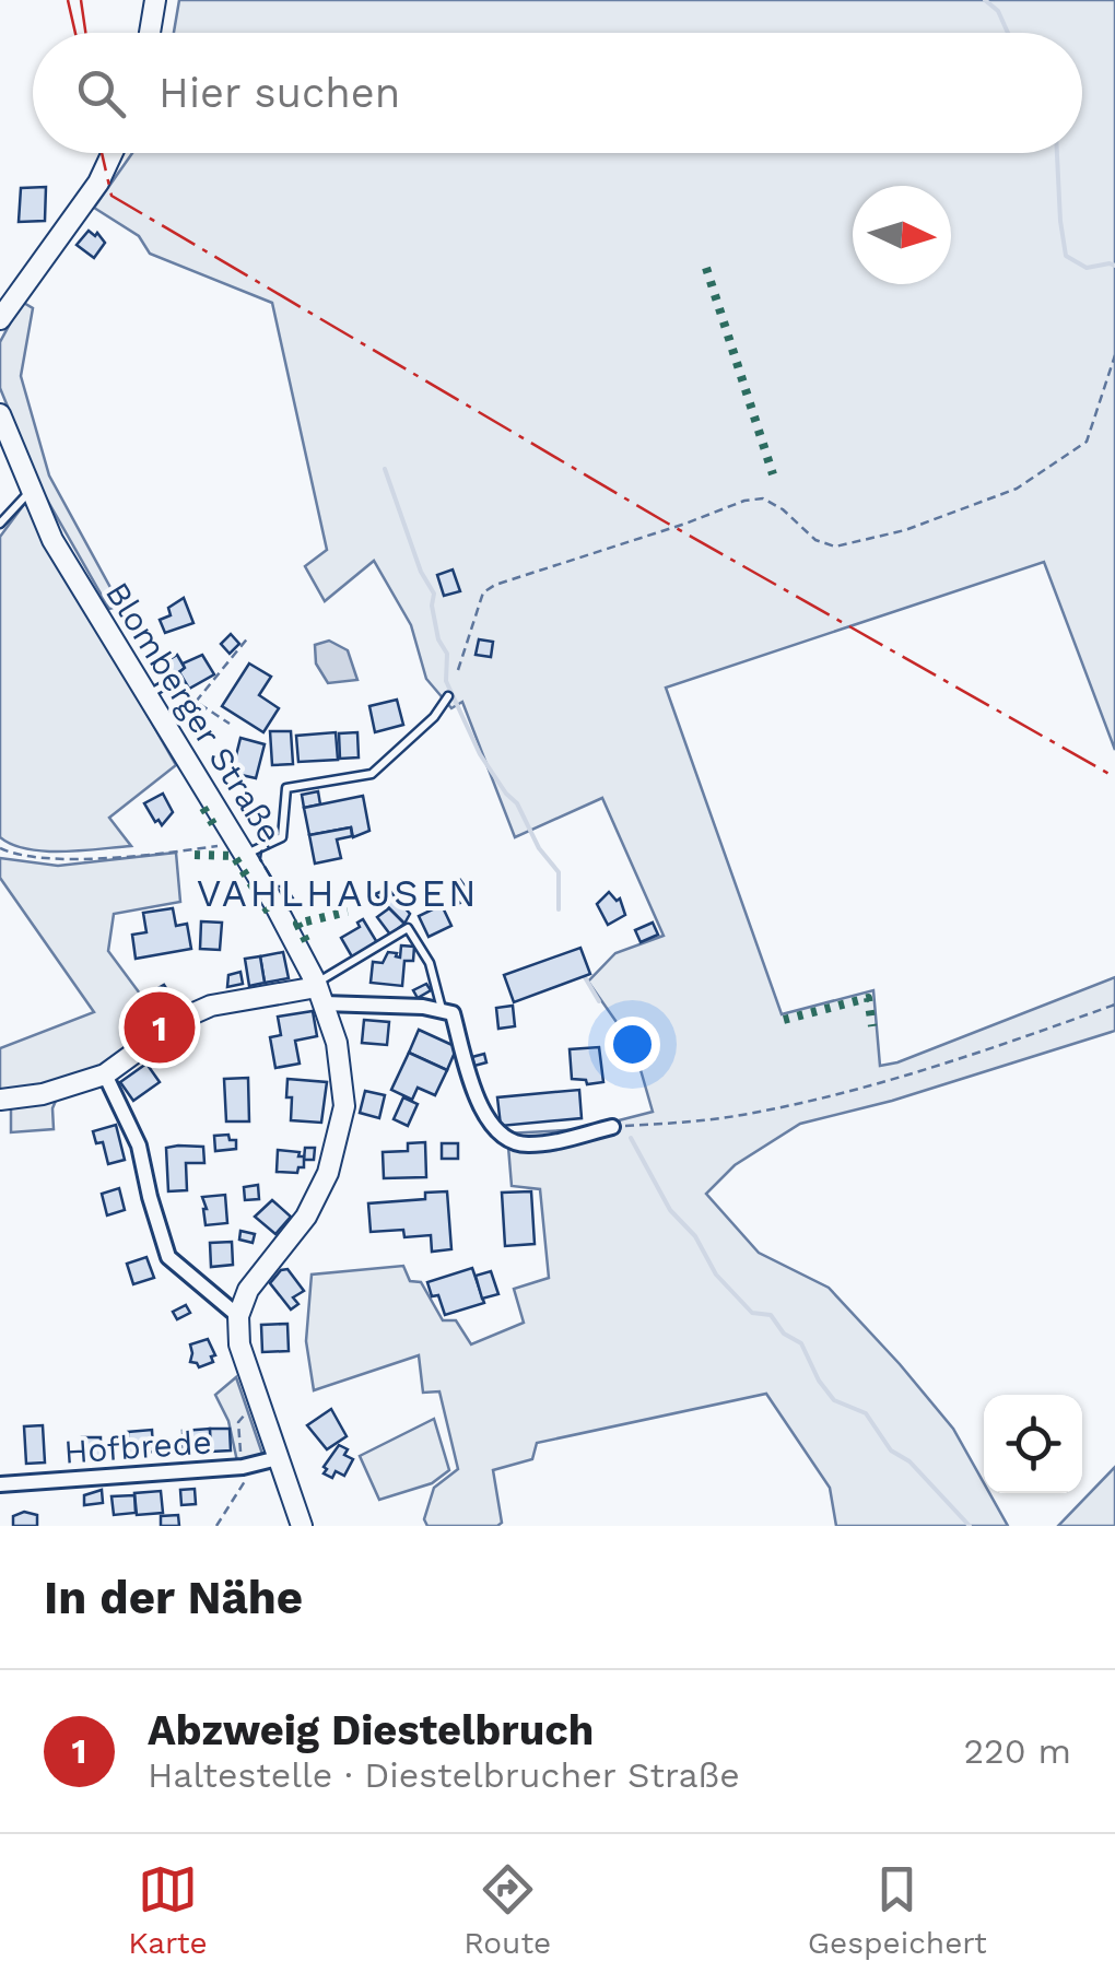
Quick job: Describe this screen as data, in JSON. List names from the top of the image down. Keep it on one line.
{"streets":{"main road":["Blomberger Straße"],"street":["Hofbrede"]},"districts":["VAHLHAUSEN"],"north":"right","page":{"search":"Hier suchen","pins":"1","heading":"In der Nähe","list":[{"mark":"1","name":"Abzweig Diestelbruch","note":"Haltestelle · Diestelbrucher Straße","value":"220 m"}],"nav":["Karte","Route","Gespeichert"]}}
